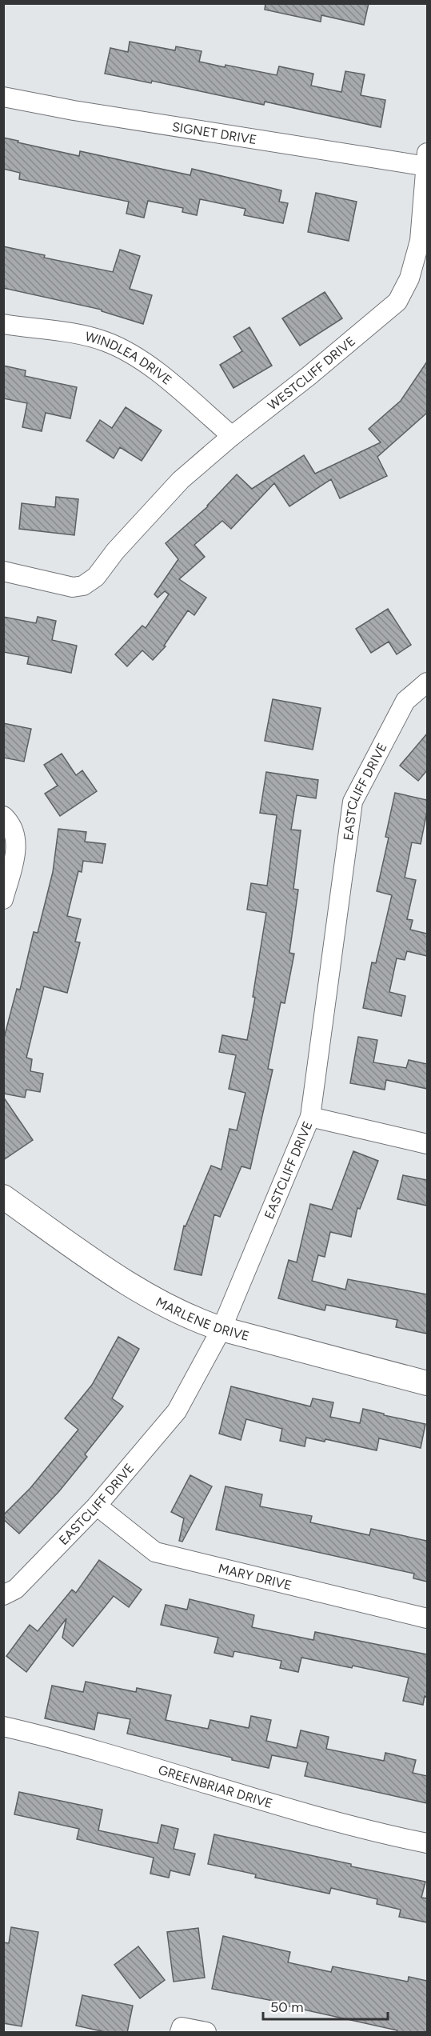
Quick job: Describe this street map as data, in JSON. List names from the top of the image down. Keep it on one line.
{"streets":{"street":["SIGNET DRIVE","WINDLEA DRIVE","WESTCLIFF DRIVE","EASTCLIFF DRIVE","MARLENE DRIVE","MARY DRIVE","GREENBRIAR DRIVE"]},"crossings":[["SIGNET DRIVE","WESTCLIFF DRIVE"],["WINDLEA DRIVE","WESTCLIFF DRIVE"],["EASTCLIFF DRIVE","MARLENE DRIVE"],["EASTCLIFF DRIVE","MARY DRIVE"]],"scale_bar":"50 m"}
